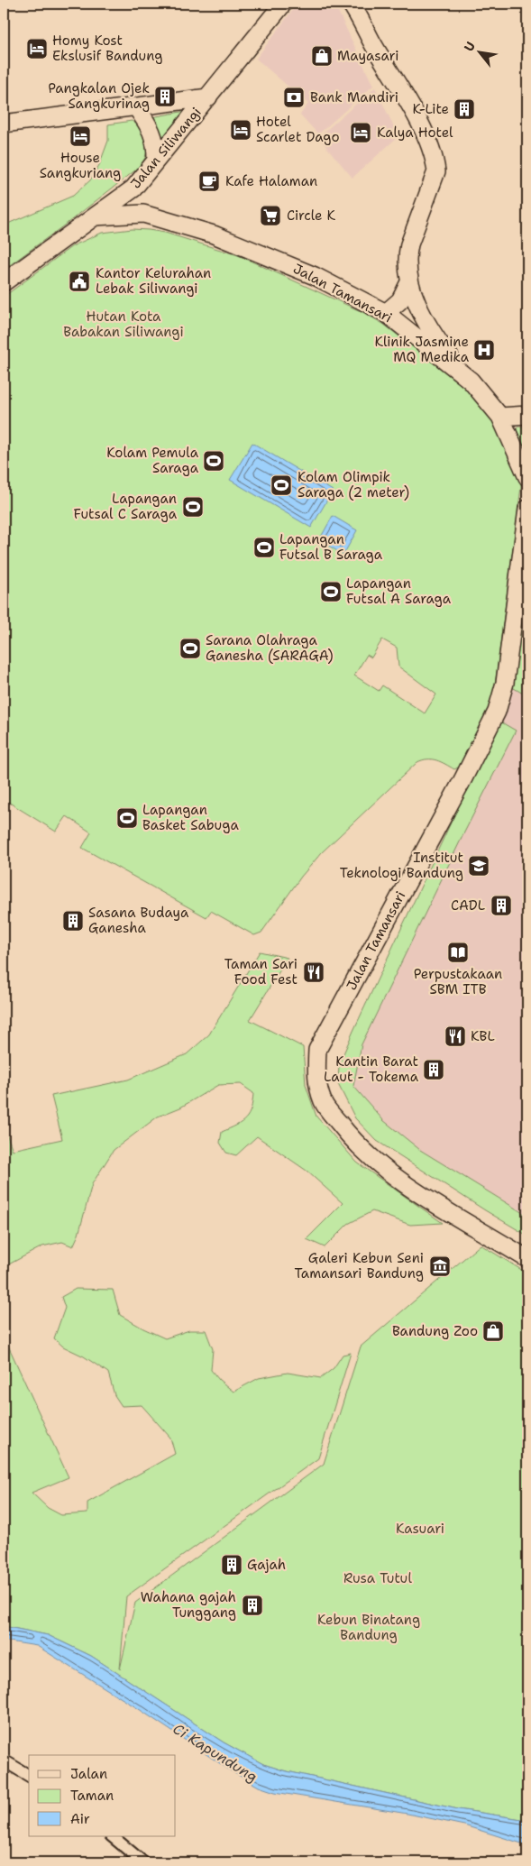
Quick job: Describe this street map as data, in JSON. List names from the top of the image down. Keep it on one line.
{"streets":{"main road":["Jalan Siliwangi","Jalan Tamansari"]},"crossings":[["Jalan Siliwangi","Jalan Tamansari"]],"water":["Ci Kapundung"],"parks":["Hutan Kota Babakan Siliwangi","Kasuari","Rusa Tutul","Kebun Binatang Bandung"],"places":{"hotel":["Homy Kost Ekslusif Bandung","Hotel Scarlet Dago","Kalya Hotel","House Sangkuriang"],"shop":["Mayasari","Bandung Zoo"],"building":["Pangkalan Ojek Sangkurinag","K-Lite","CADL","Sasana Budaya Ganesha","Kantin Barat Laut - Tokema","Gajah","Wahana gajah Tunggang"],"bank":["Bank Mandiri"],"cafe":["Kafe Halaman"],"supermarket":["Circle K"],"public building":["Kantor Kelurahan Lebak Siliwangi"],"hospital":["Klinik Jasmine MQ Medika"],"sports":["Kolam Pemula Saraga","Kolam Olimpik Saraga (2 meter)","Lapangan Futsal C Saraga","Lapangan Futsal B Saraga","Lapangan Futsal A Saraga","Sarana Olahraga Ganesha (SARAGA)","Lapangan Basket Sabuga"],"school or university":["Institut Teknologi Bandung"],"library":["Perpustakaan SBM ITB"],"restaurant":["Taman Sari Food Fest","KBL"],"museum":["Galeri Kebun Seni Tamansari Bandung"]},"legend":["Jalan","Taman","Air"],"north":"top left"}
